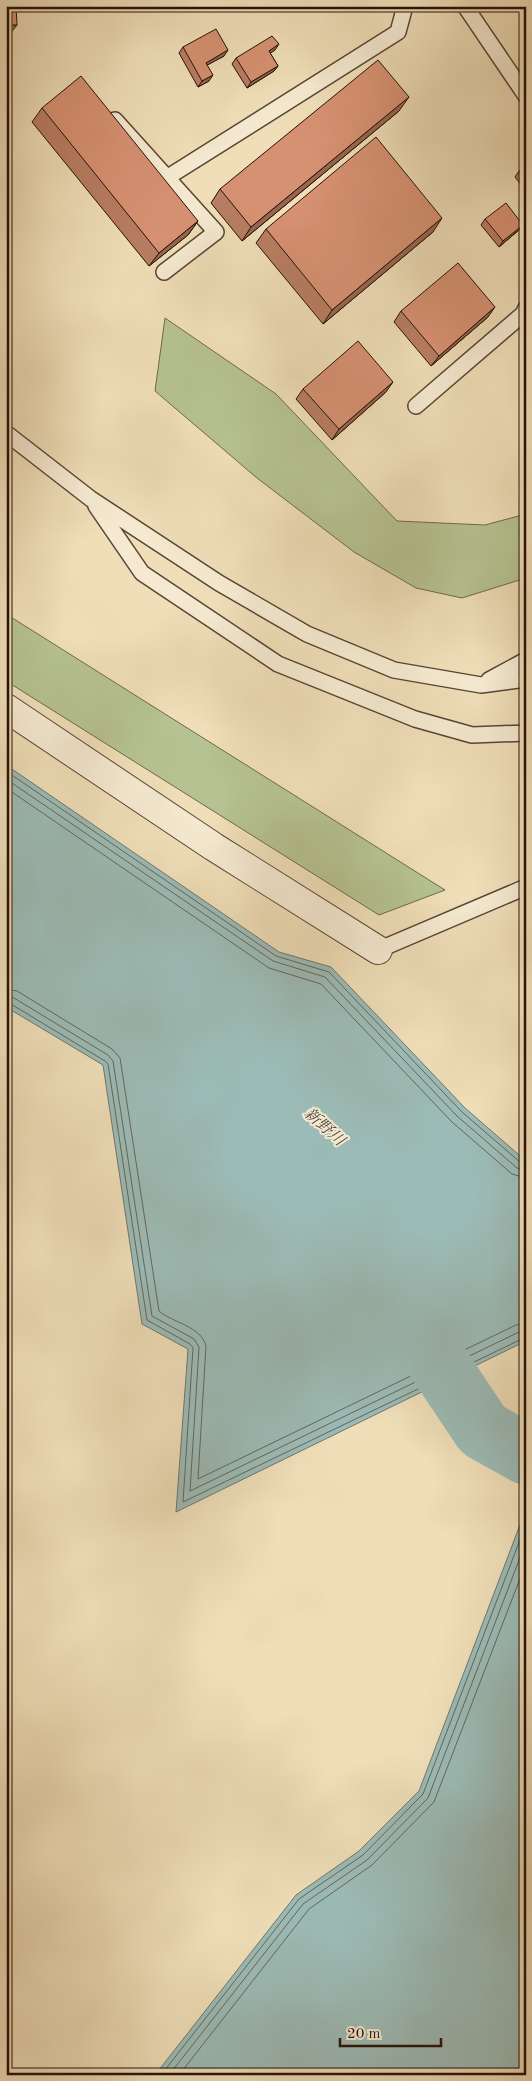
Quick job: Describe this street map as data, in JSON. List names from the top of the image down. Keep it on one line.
{"water":["新野川"],"scale_bar":"20 m"}
